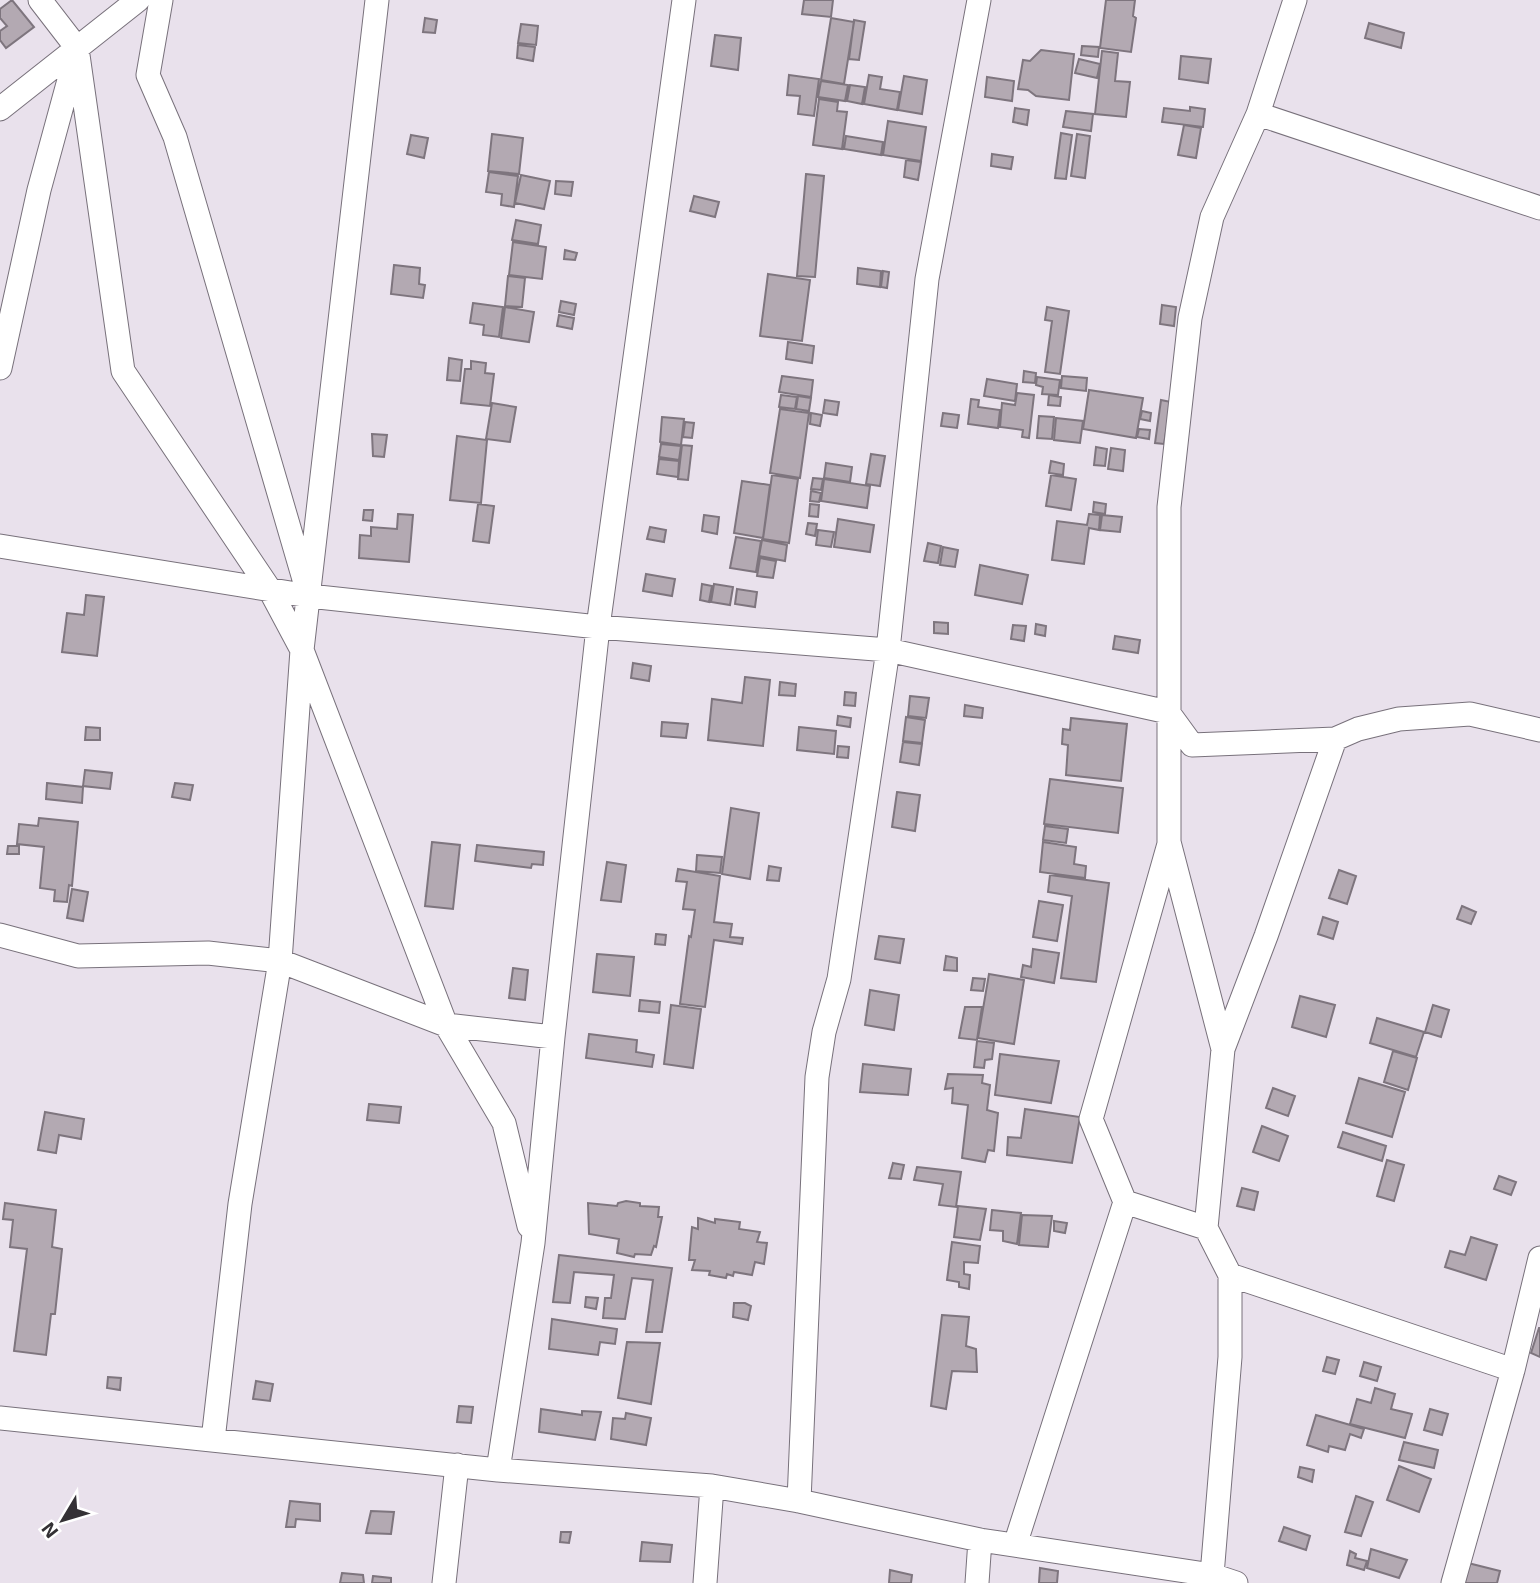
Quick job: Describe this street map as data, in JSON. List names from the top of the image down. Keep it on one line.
{"north":"bottom left"}
